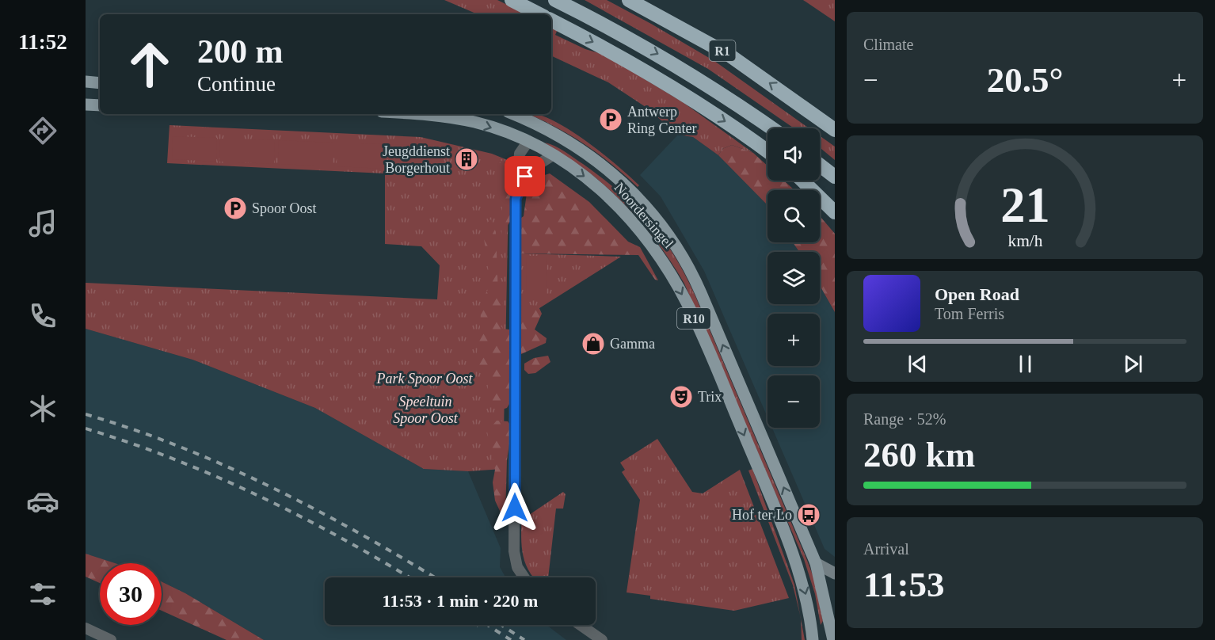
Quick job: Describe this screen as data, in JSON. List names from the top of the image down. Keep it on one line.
{"streets":{"highway":["R1"],"main road":["Noordersingel","R10"]},"parks":["Park Spoor Oost","Speeltuin Spoor Oost"],"places":{"parking":["Antwerp Ring Center","Spoor Oost"],"building":["Jeugddienst Borgerhout"],"shop":["Gamma"],"theatre":["Trix"],"bus stop":["Hof ter Lo"]},"page":{"tabs":"11:52","tile":["Climate",["Range · 52%","260 km"],["Arrival","11:53"]],"turn":["200 m","Continue"],"heat":["−","20.5°","+"],"map_buttons":["+","−"],"song":["Open Road","Tom Ferris"],"limit":"30","trip":"11:53 · 1 min · 220 m","gauge":["21","km/h"]}}
